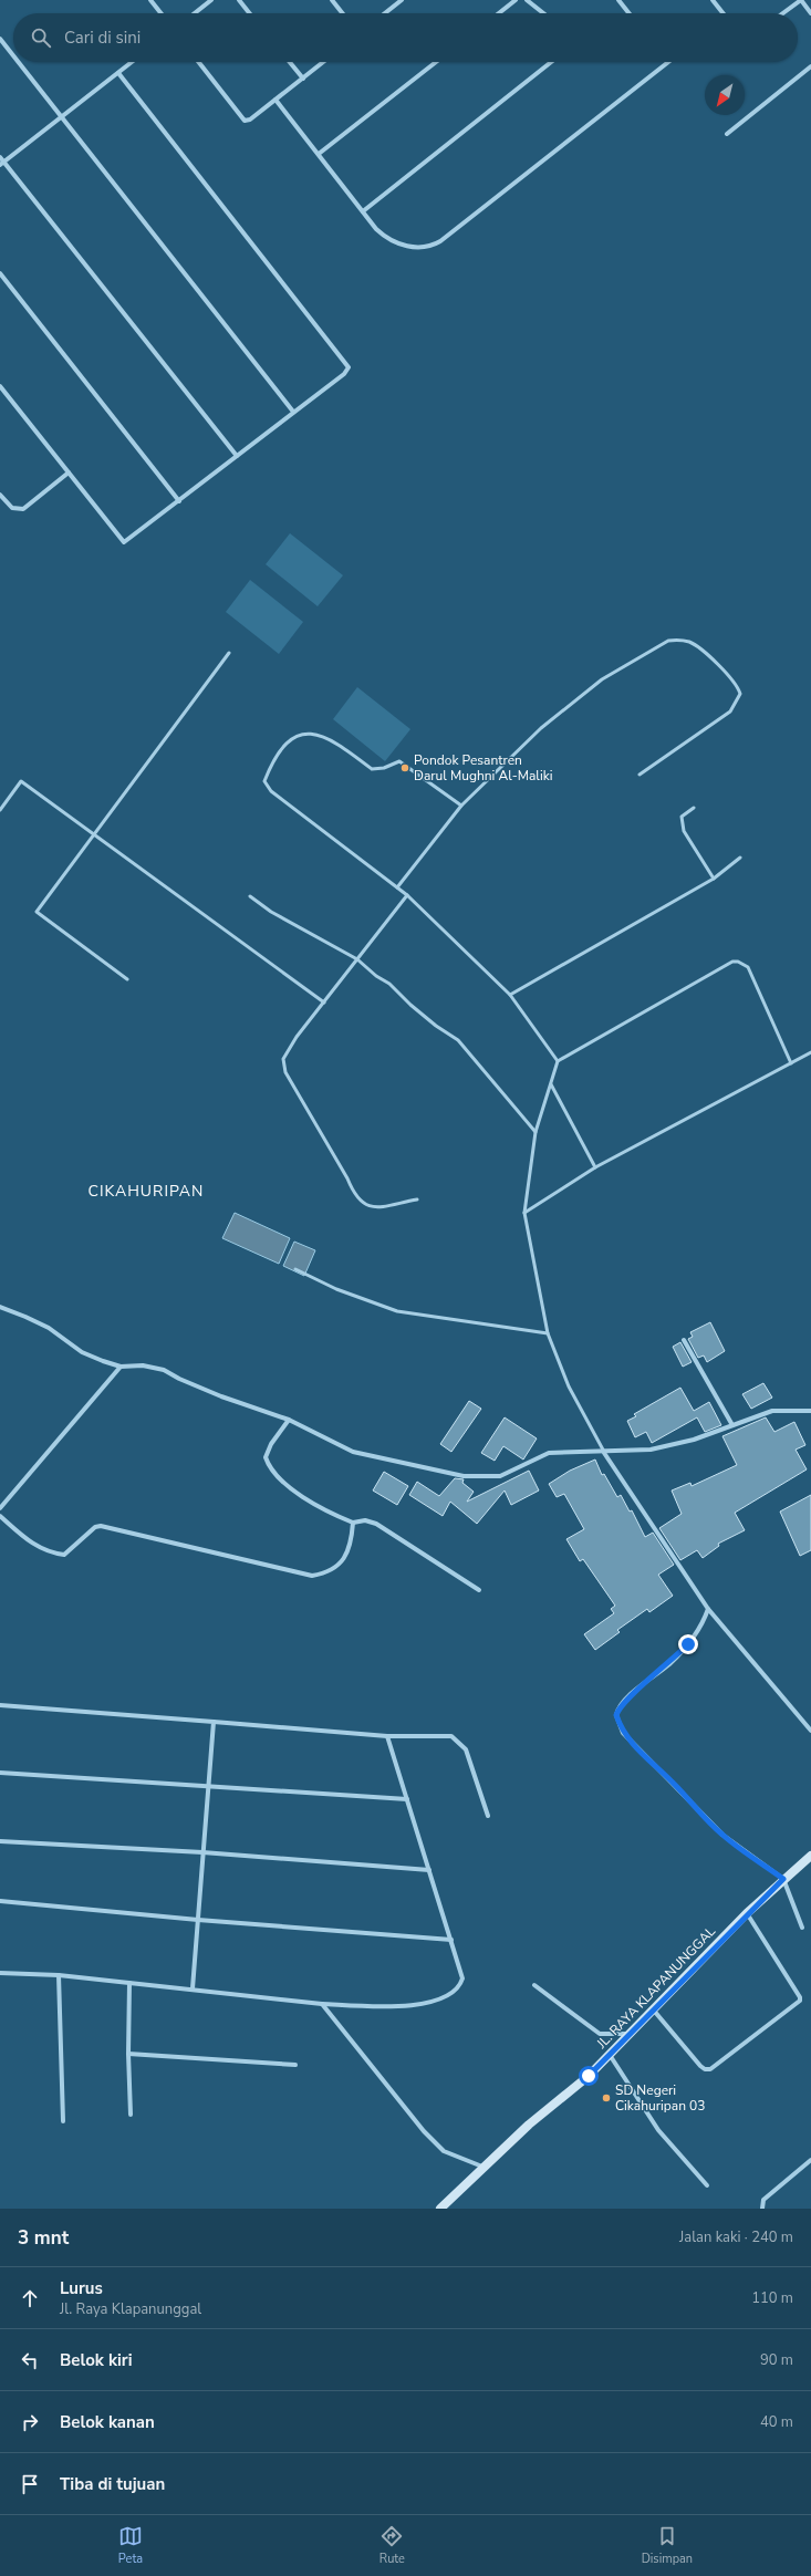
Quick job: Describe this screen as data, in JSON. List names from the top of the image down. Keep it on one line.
{"streets":{"street":["JL. RAYA KLAPANUNGGAL"]},"districts":["CIKAHURIPAN"],"places":["Pondok Pesantren Darul Mughni Al-Maliki","SD Negeri Cikahuripan 03"],"north":"bottom left","page":{"search":"Cari di sini","heading":["3 mnt","Jalan kaki · 240 m"],"list":[["Lurus","Jl. Raya Klapanunggal","110 m"],["Belok kiri","90 m"],["Belok kanan","40 m"],"Tiba di tujuan"],"nav":["Peta","Rute","Disimpan"]}}
